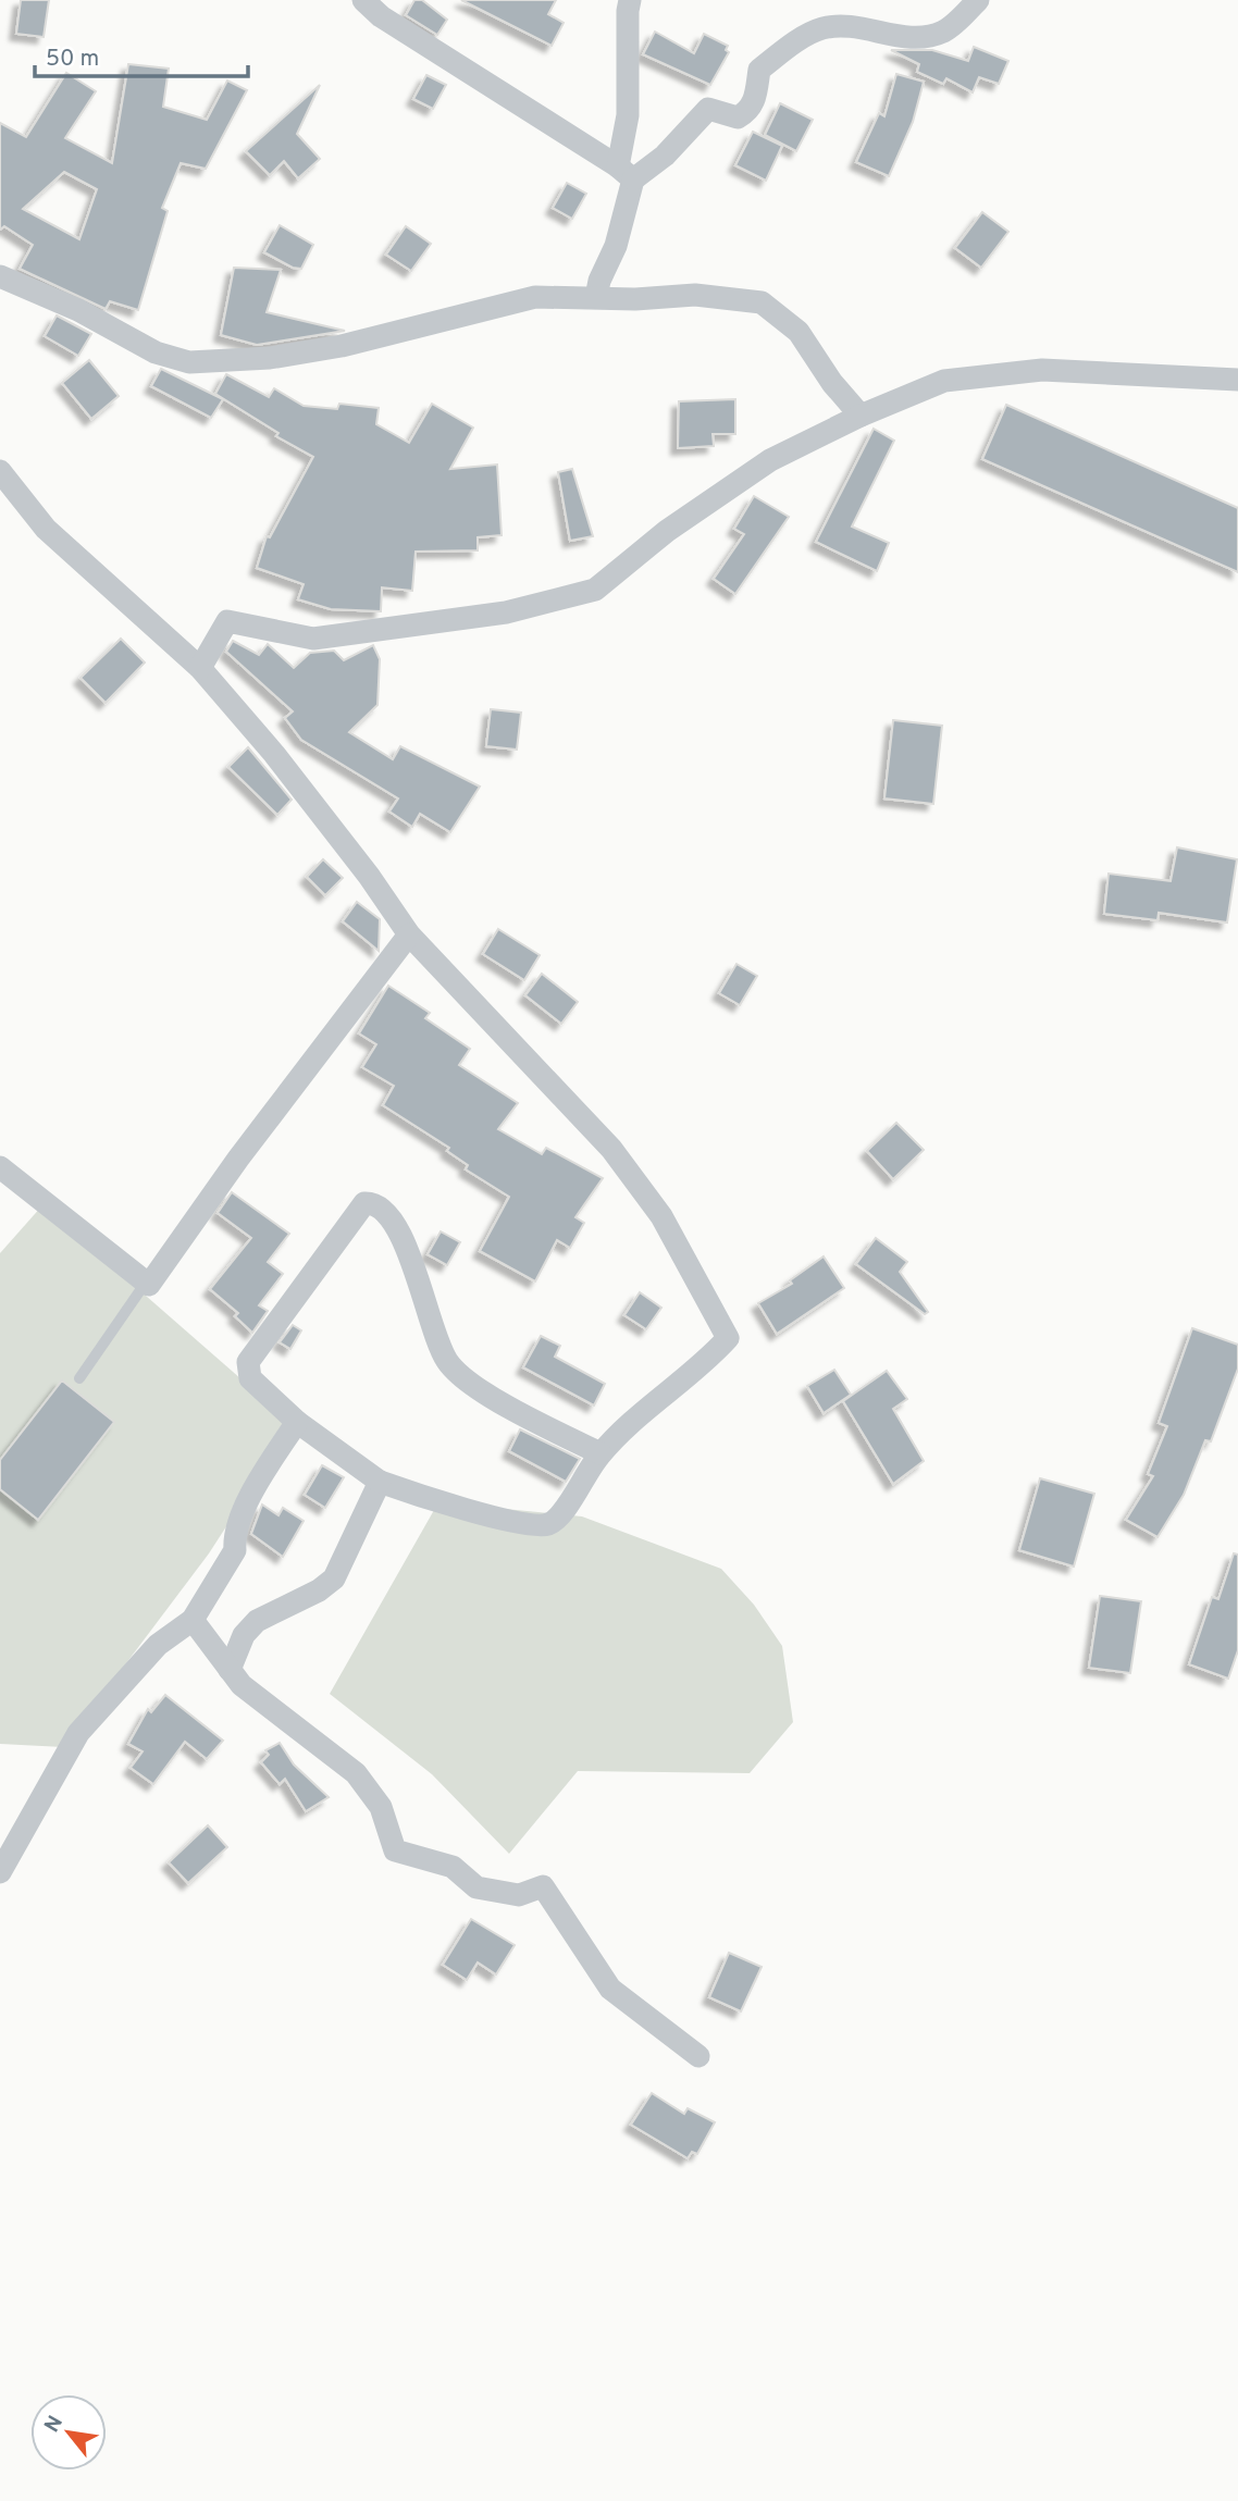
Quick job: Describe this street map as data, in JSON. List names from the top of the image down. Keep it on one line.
{"scale_bar":"50 m","north":"top left"}
